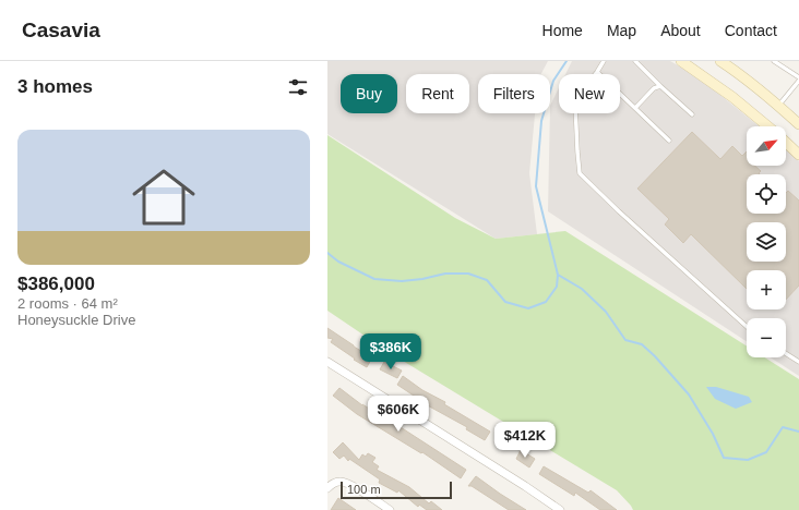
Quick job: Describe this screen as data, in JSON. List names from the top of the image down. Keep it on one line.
{"scale_bar":"100 m","north":"top right","page":{"header":"Casavia","nav":["Home","Map","About","Contact"],"heading":"3 homes","chip":["Buy","Rent","Filters","New"],"list":[{"name":"$386,000","note":"2 rooms · 64 m² · Honeysuckle Drive"}],"map_buttons":["+","−"],"price":["$386K","$606K","$412K"],"scale":"100 m"}}
